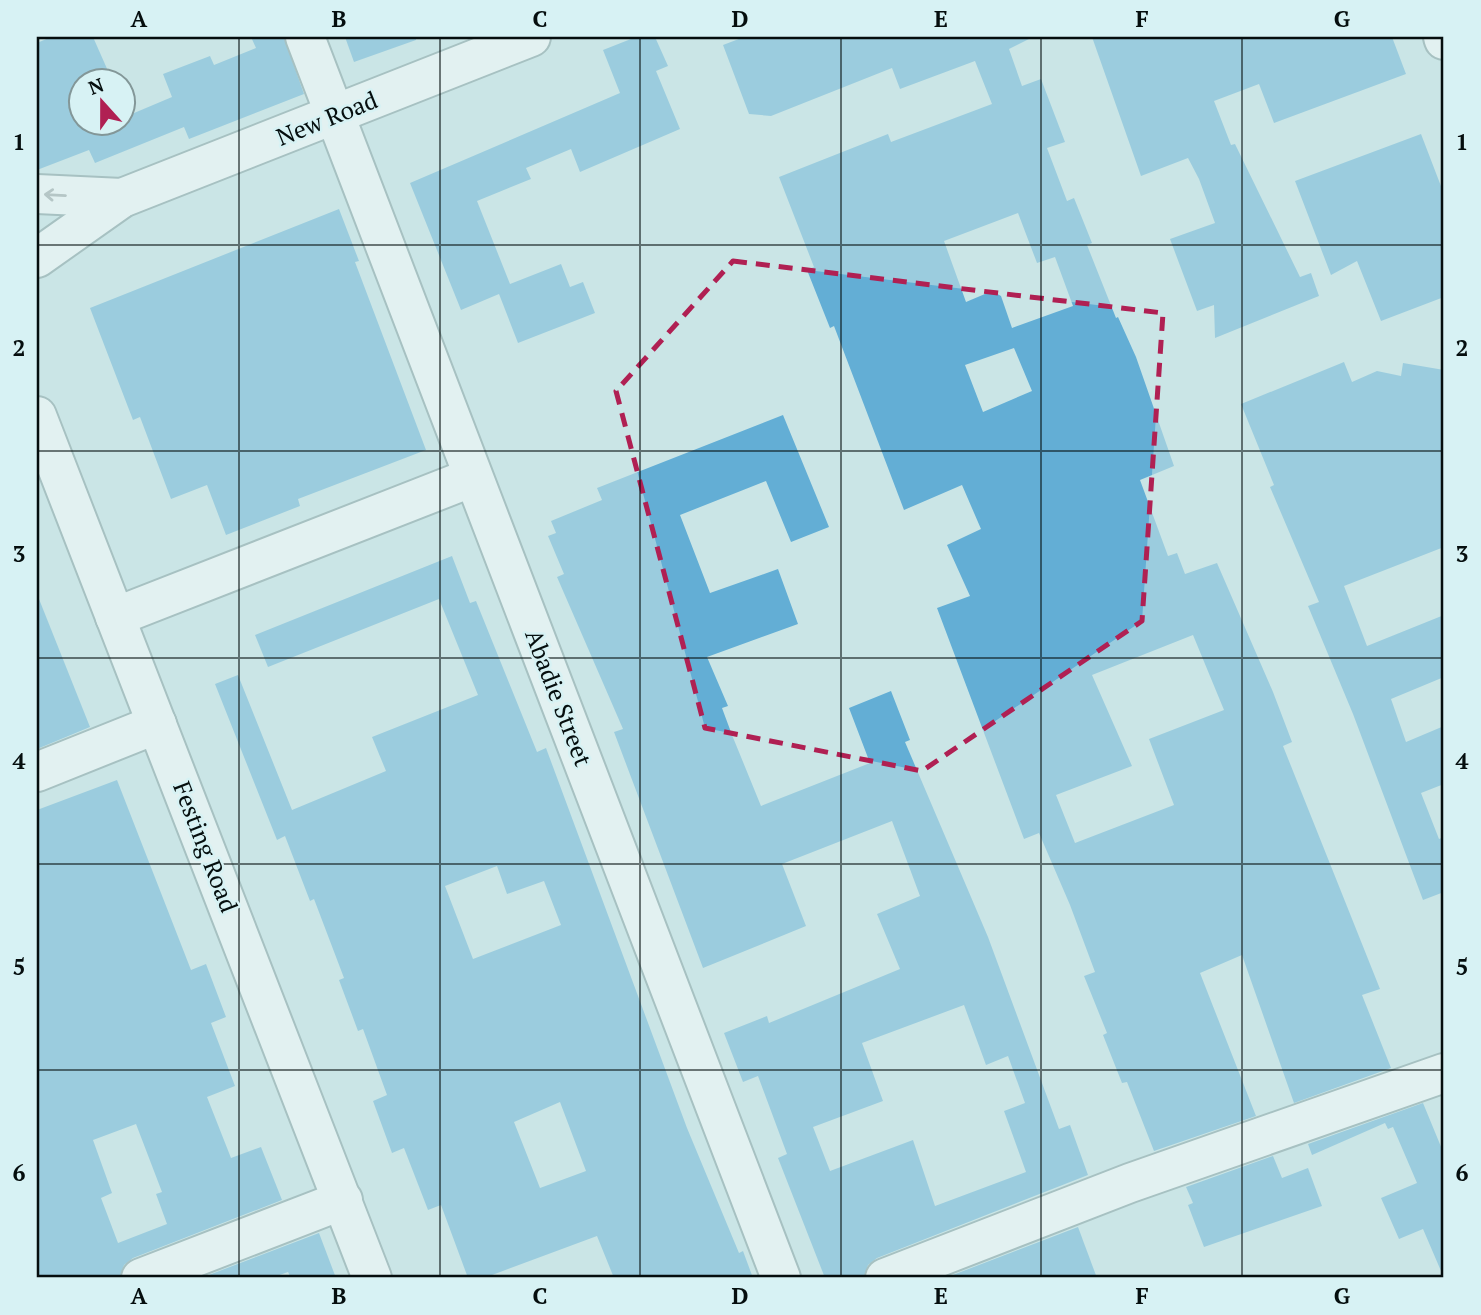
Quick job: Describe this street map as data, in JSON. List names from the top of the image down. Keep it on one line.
{"streets":{"street":["New Road","Abadie Street","Festing Road"]},"crossings":[["New Road","Abadie Street"]],"north":"top","grid":{"columns":["A","B","C","D","E","F","G"],"rows":["1","2","3","4","5","6"]}}
